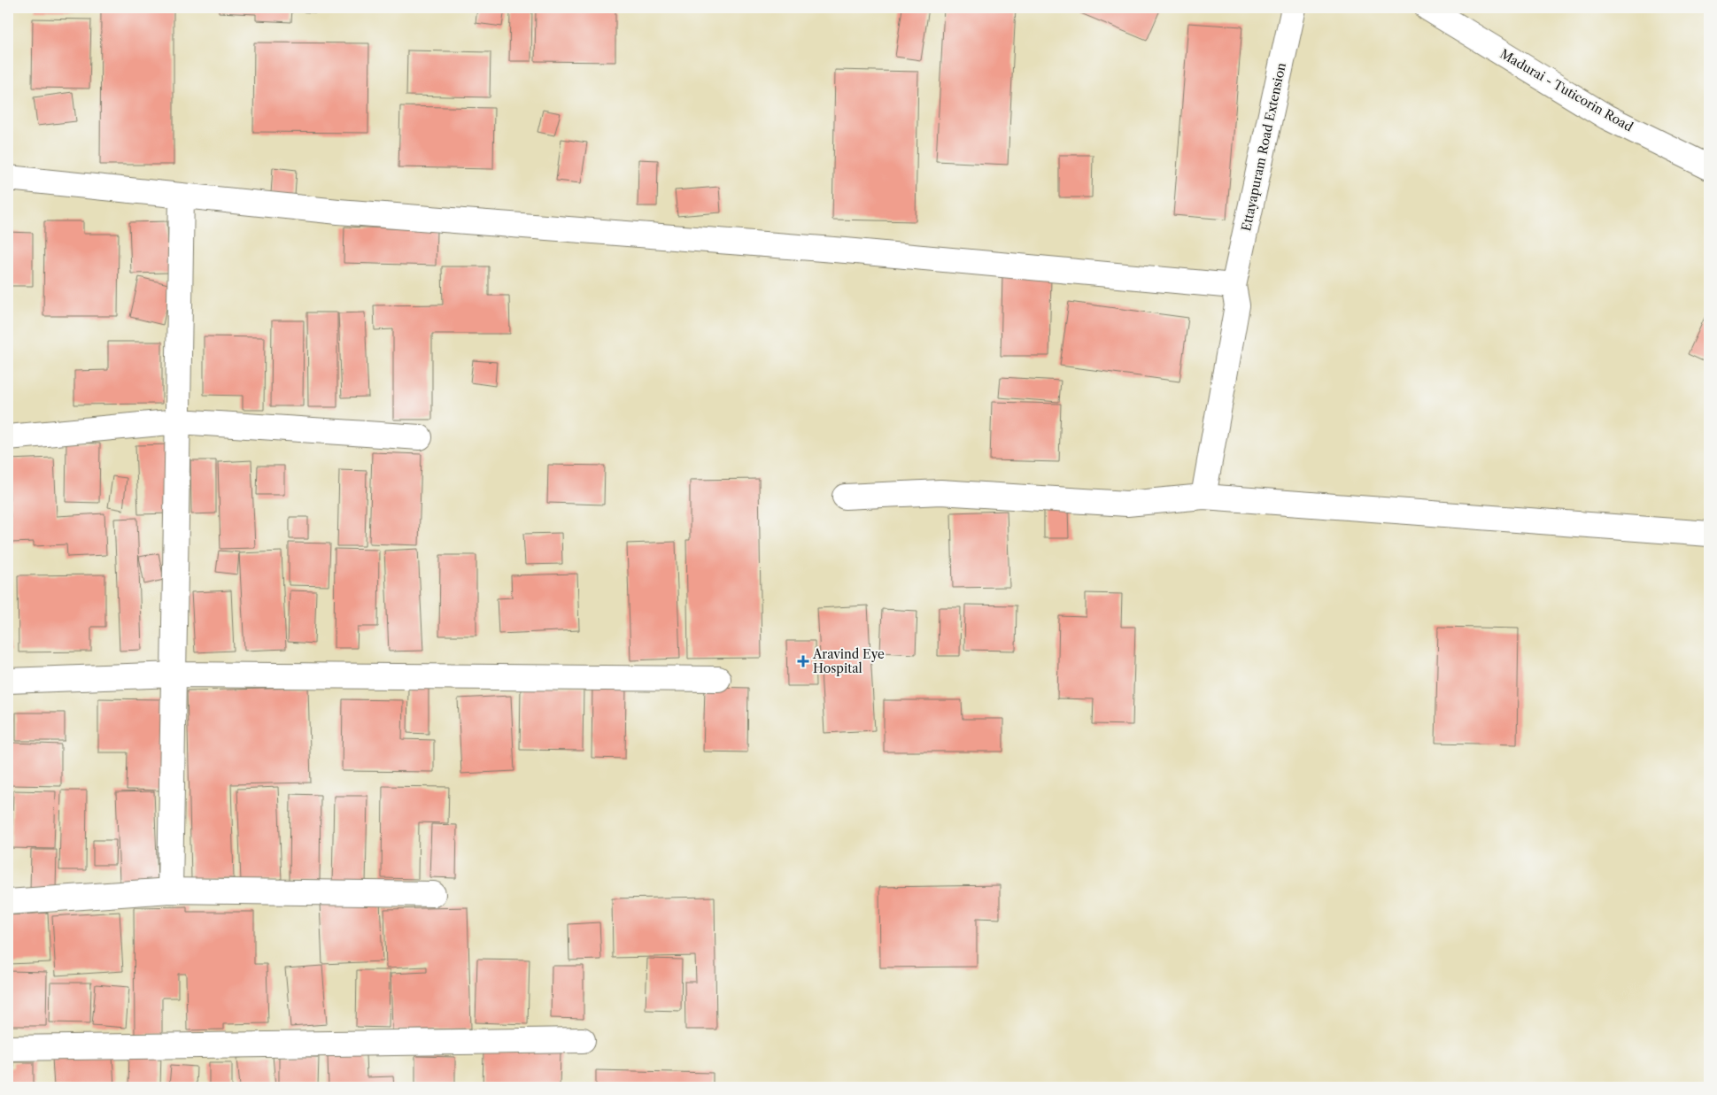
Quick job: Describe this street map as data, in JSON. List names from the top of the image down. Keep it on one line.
{"streets":{"street":["Madurai - Tuticorin Road","Ettayapuram Road Extension"]},"places":{"health":["Aravind Eye Hospital"]}}
